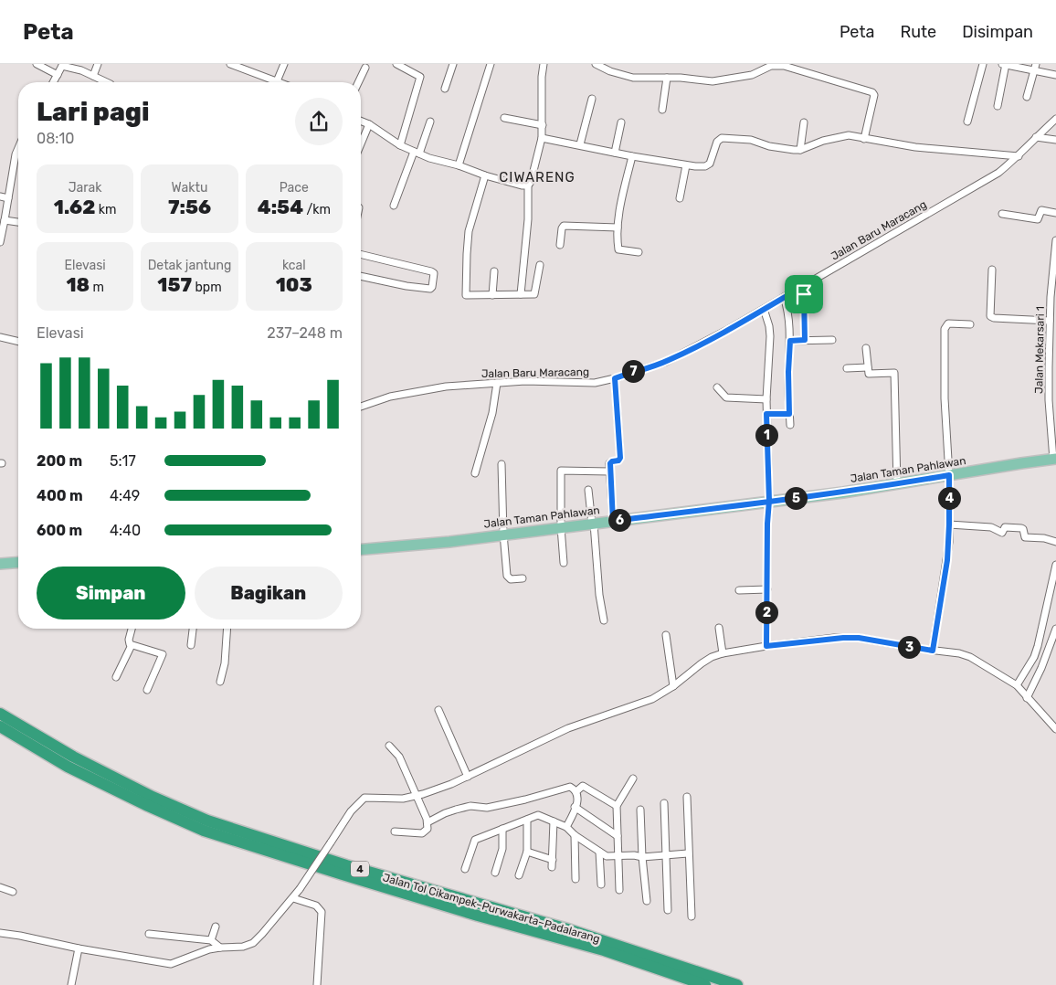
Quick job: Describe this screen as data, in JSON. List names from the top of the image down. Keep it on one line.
{"streets":{"highway":["4","Jalan Tol Cikampek–Purwakarta–Padalarang"],"main road":["Jalan Taman Pahlawan"],"street":["Jalan Baru Maracang","Jalan Mekarsari 1"]},"crossings":[["Jalan Mekarsari 1","Jalan Taman Pahlawan"]],"districts":["CIWARENG"],"page":{"header":"Peta","nav":["Peta","Rute","Disimpan"],"heading":["Lari pagi","08:10"],"stats":[["Jarak","1.62 km"],["Waktu","7:56"],["Pace","4:54 /km"],["Elevasi","18 m"],["Detak jantung","157 bpm"],["kcal","103"]],"chart":["Elevasi","237–248 m"],"pins":["7","1","4","5","6","2","3"],"list":[{"name":"200 m","note":"5:17"},{"name":"400 m","note":"4:49"},{"name":"600 m","note":"4:40"}],"buttons":["Simpan","Bagikan"]}}
